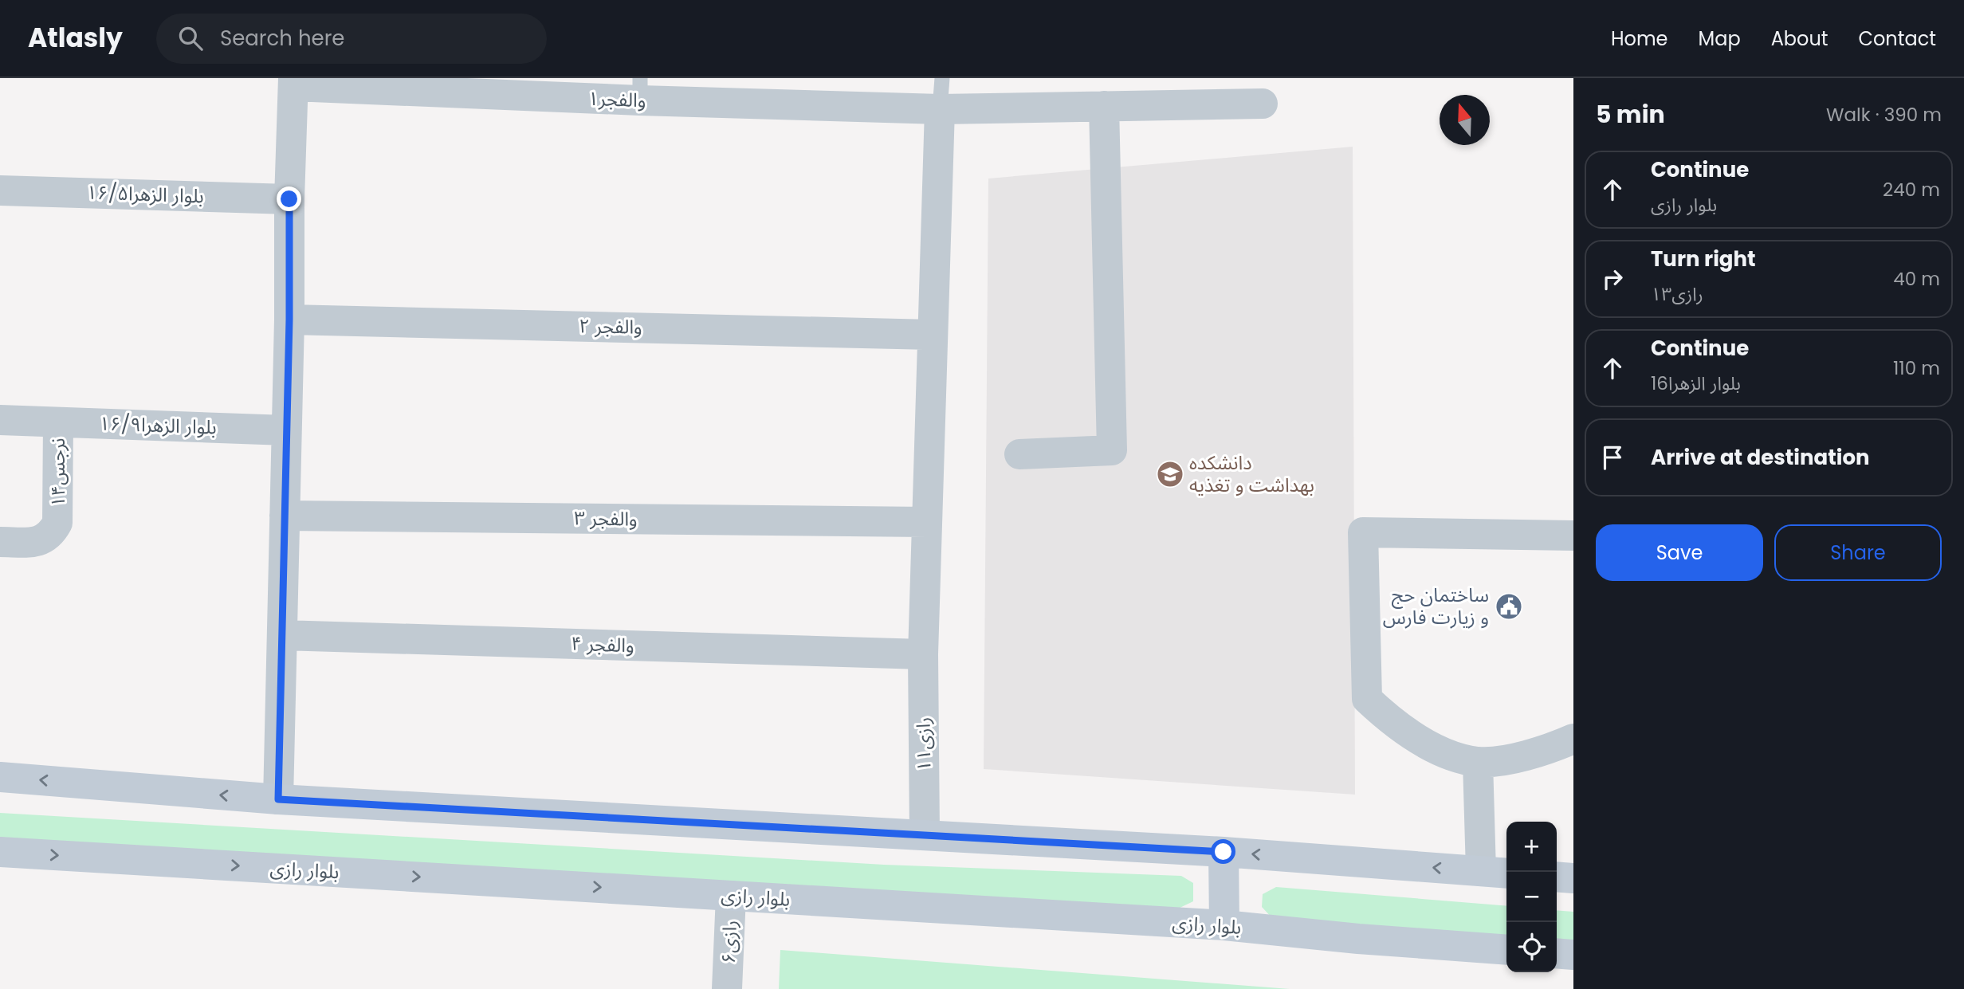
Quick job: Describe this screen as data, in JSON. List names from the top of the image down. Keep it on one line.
{"streets":{"main road":["بلوار رازی"],"street":["والفجر۱","بلوار الزهرا۱۶/۵","والفجر ۲","بلوار الزهرا۱۶/۹","نرجس۱۴","والفجر ۳","والفجر ۴","رازی۱۱","رازی۶"]},"crossings":[["والفجر۱","رازی۱۱"],["والفجر ۲","رازی۱۱"],["بلوار الزهرا۱۶/۹","نرجس۱۴"],["والفجر ۳","رازی۱۱"],["والفجر ۴","رازی۱۱"],["بلوار رازی","رازی۶"]],"places":{"school or university":["دانشکده بهداشت و تغذیه"],"public building":["ساختمان حج و زیارت فارس"]},"north":"top","page":{"header":"Atlasly","search":"Search here","nav":["Home","Map","About","Contact"],"heading":["5 min","Walk · 390 m"],"list":[["Continue","بلوار رازی","240 m"],["Turn right","رازی۱۳","40 m"],["Continue","16بلوار الزهرا","110 m"],"Arrive at destination"],"buttons":["Save","Share"],"map_buttons":["+","−"]}}
